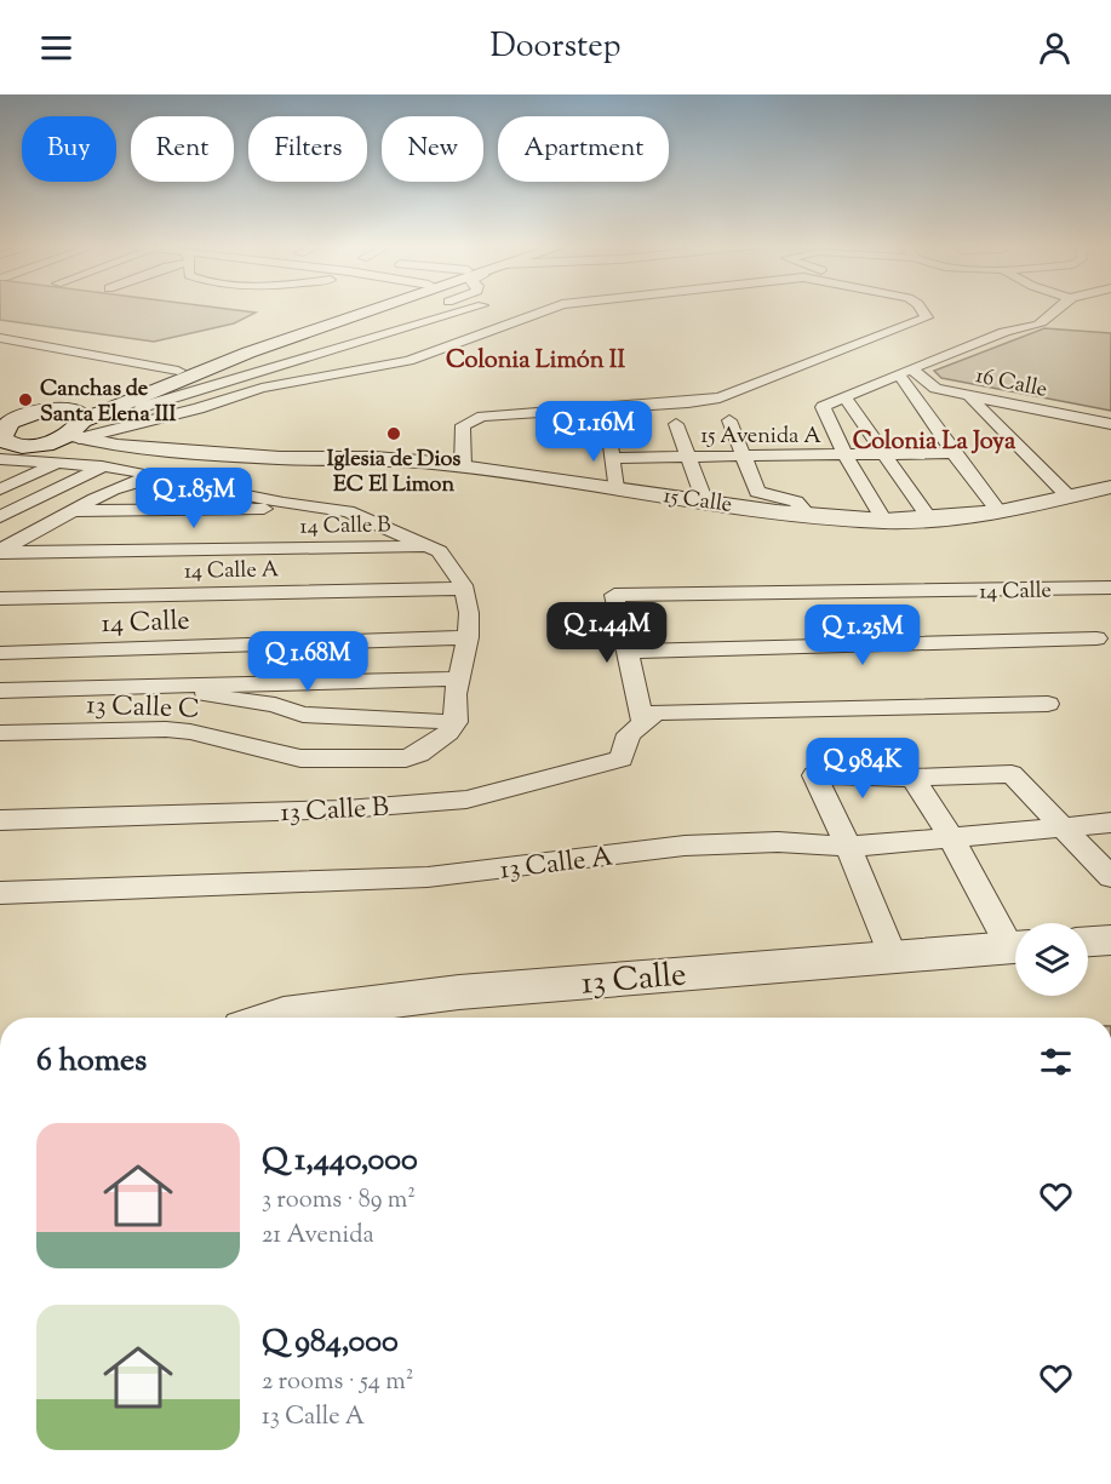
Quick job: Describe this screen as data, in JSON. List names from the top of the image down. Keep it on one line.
{"streets":{"street":["16 Calle","15 Avenida A","15 Calle","14 Calle B","14 Calle A","14 Calle","13 Calle C","13 Calle B","13 Calle A","13 Calle"]},"districts":["Colonia Limón II","Colonia La Joya"],"places":["Canchas de Santa Elena III","Iglesia de Dios EC El Limon"],"page":{"header":"Doorstep","chip":["Buy","Rent","Filters","New","Apartment"],"price":["Q 1.16M","Q 1.85M","Q 1.44M","Q 1.25M","Q 1.68M","Q 984K"],"heading":"6 homes","list":[{"name":"Q 1,440,000","note":"3 rooms · 89 m² · 21 Avenida"},{"name":"Q 984,000","note":"2 rooms · 54 m² · 13 Calle A"}]}}
